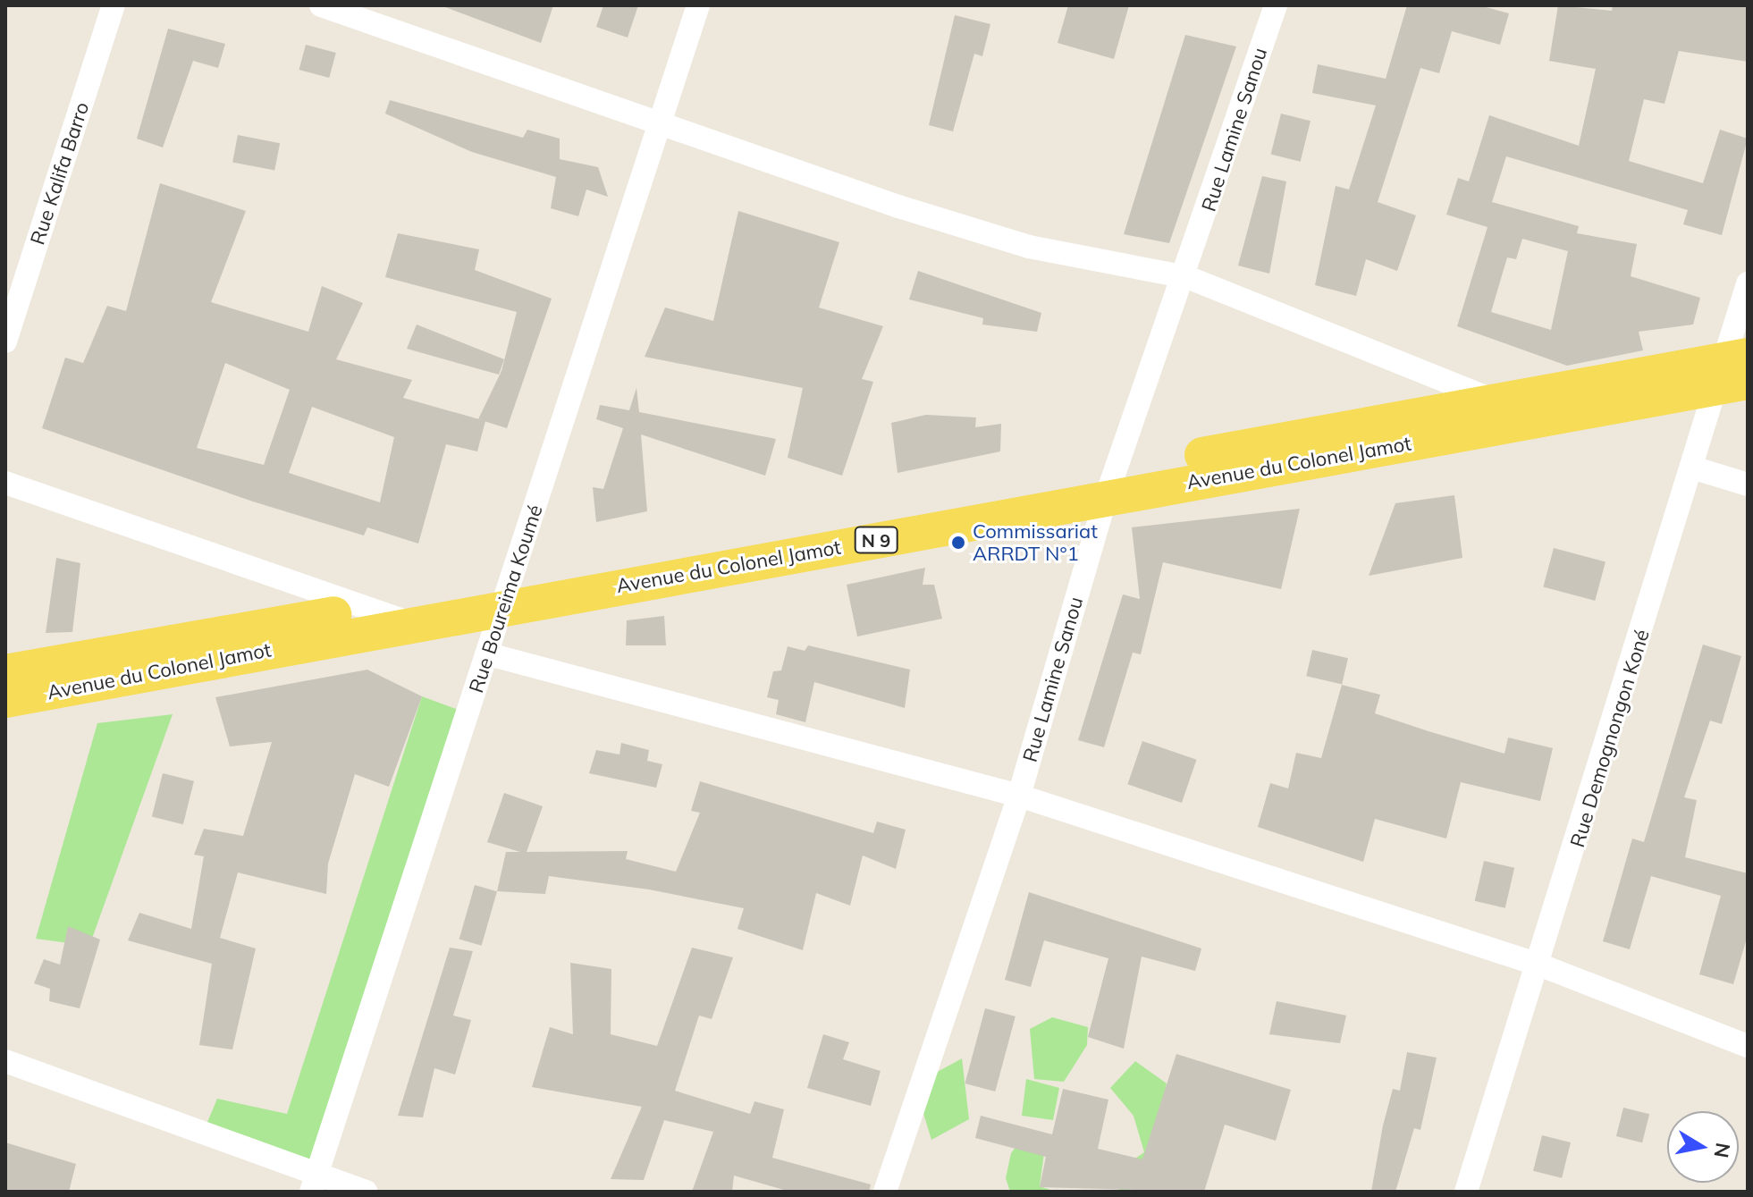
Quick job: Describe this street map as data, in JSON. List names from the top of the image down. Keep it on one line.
{"streets":{"main road":["Avenue du Colonel Jamot","N 9"],"street":["Rue Lamine Sanou","Rue Kalifa Barro","Rue Boureima Koumé","Rue Demognongon Koné"]},"crossings":[["Rue Lamine Sanou","Avenue du Colonel Jamot"],["Avenue du Colonel Jamot","Rue Boureima Koumé"],["Avenue du Colonel Jamot","Rue Demognongon Koné"]],"places":["Commissariat ARRDT N°1"],"north":"right"}
